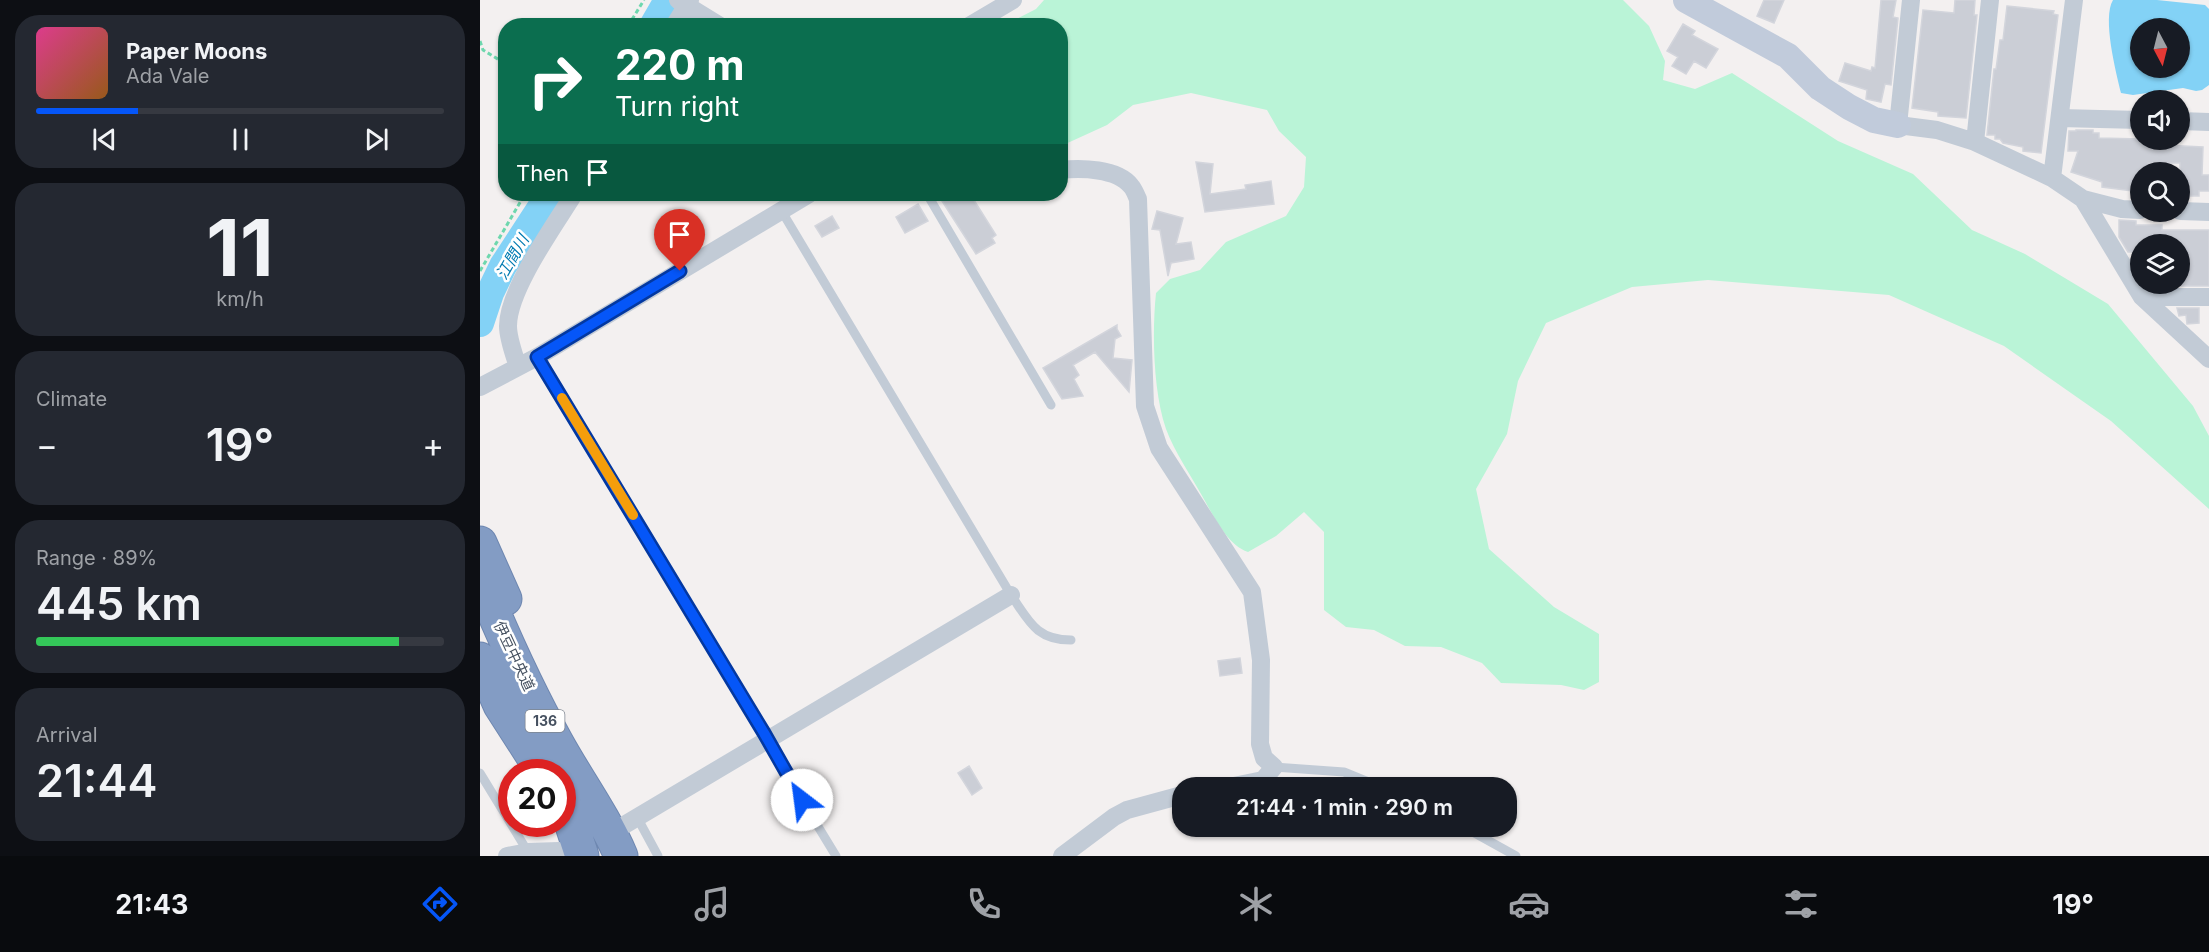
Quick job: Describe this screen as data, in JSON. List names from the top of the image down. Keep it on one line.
{"streets":{"highway":["伊豆中央道","136"]},"water":["江間川"],"north":"bottom","page":{"turn":["220 m","Turn right"],"song":["Paper Moons","Ada Vale"],"then":"Then","tile":[["11","km/h"],"Climate",["Range · 89%","445 km"],["Arrival","21:44"]],"heat":["−","19°","+"],"limit":"20","trip":"21:44 · 1 min · 290 m","tabs":["21:43","19°"]}}
